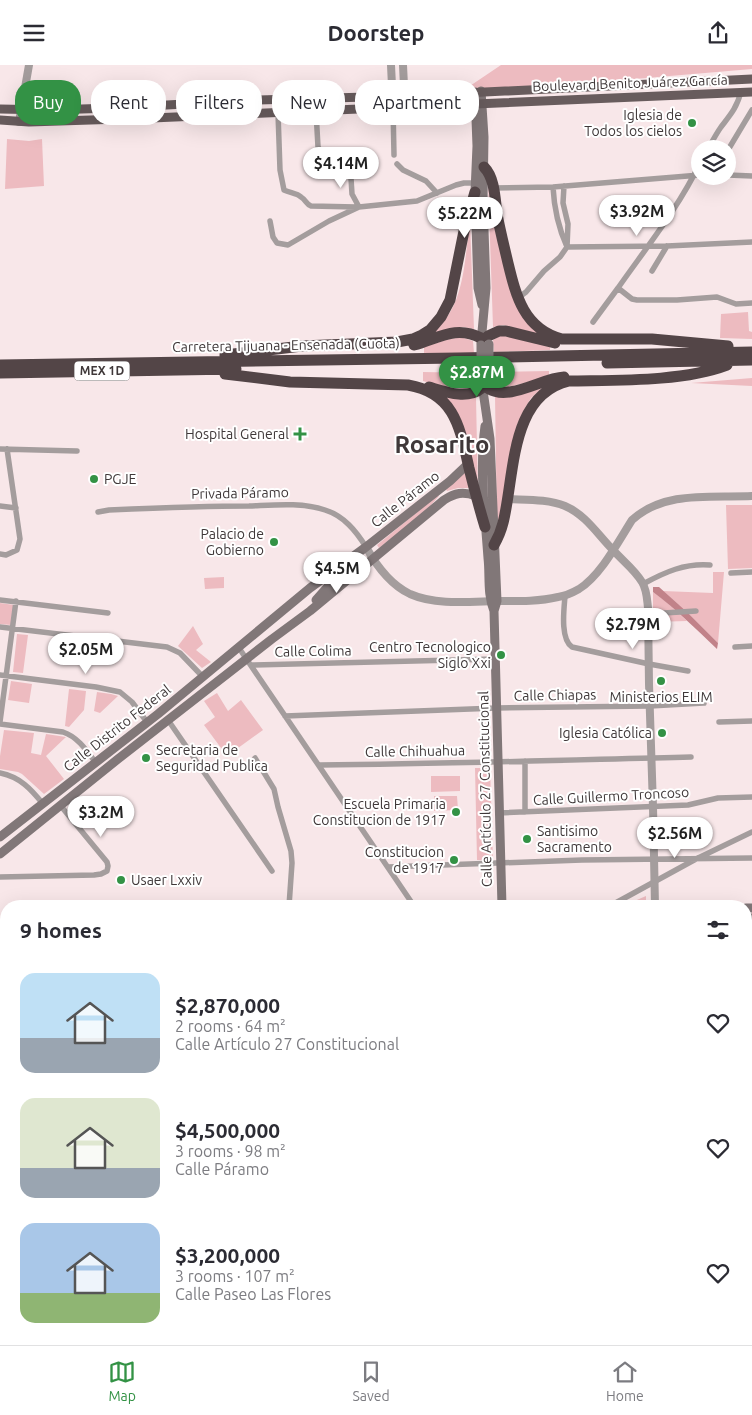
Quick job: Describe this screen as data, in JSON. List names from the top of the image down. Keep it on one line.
{"streets":{"highway":["Carretera Tijuana - Ensenada (Cuota)","MEX 1D"],"main road":["Boulevard Benito Juárez García","Calle Páramo","Calle Distrito Federal","Calle Artículo 27 Constitucional"],"street":["Privada Páramo","Calle Colima","Calle Chiapas","Calle Chihuahua","Calle Guillermo Troncoso"]},"crossings":[["Boulevard Benito Juárez García","Calle Artículo 27 Constitucional"],["Privada Páramo","Calle Páramo"],["Calle Páramo","Calle Colima"],["Calle Páramo","Calle Distrito Federal"],["Calle Colima","Calle Distrito Federal"],["Calle Colima","Calle Artículo 27 Constitucional"],["Calle Chiapas","Calle Artículo 27 Constitucional"],["Calle Chihuahua","Calle Artículo 27 Constitucional"],["Calle Artículo 27 Constitucional","Calle Guillermo Troncoso"]],"districts":["Rosarito"],"places":{"other":["Iglesia de Todos los cielos","PGJE","Palacio de Gobierno","Centro Tecnologico Siglo Xxi","Ministerios ELIM","Iglesia Católica","Secretaria de Seguridad Publica","Escuela Primaria Constitucion de 1917","Santisimo Sacramento","Constitucion de 1917","Usaer Lxxiv"],"health":["Hospital General"]},"page":{"header":"Doorstep","chip":["Buy","Rent","Filters","New","Apartment"],"price":["$4.14M","$3.92M","$5.22M","$2.87M","$4.5M","$2.79M","$2.05M","$3.2M","$2.56M"],"heading":"9 homes","list":[{"name":"$2,870,000","note":"2 rooms · 64 m² · Calle Artículo 27 Constitucional"},{"name":"$4,500,000","note":"3 rooms · 98 m² · Calle Páramo"},{"name":"$3,200,000","note":"3 rooms · 107 m² · Calle Paseo Las Flores"}],"tabs":["Map","Saved","Home"]}}
